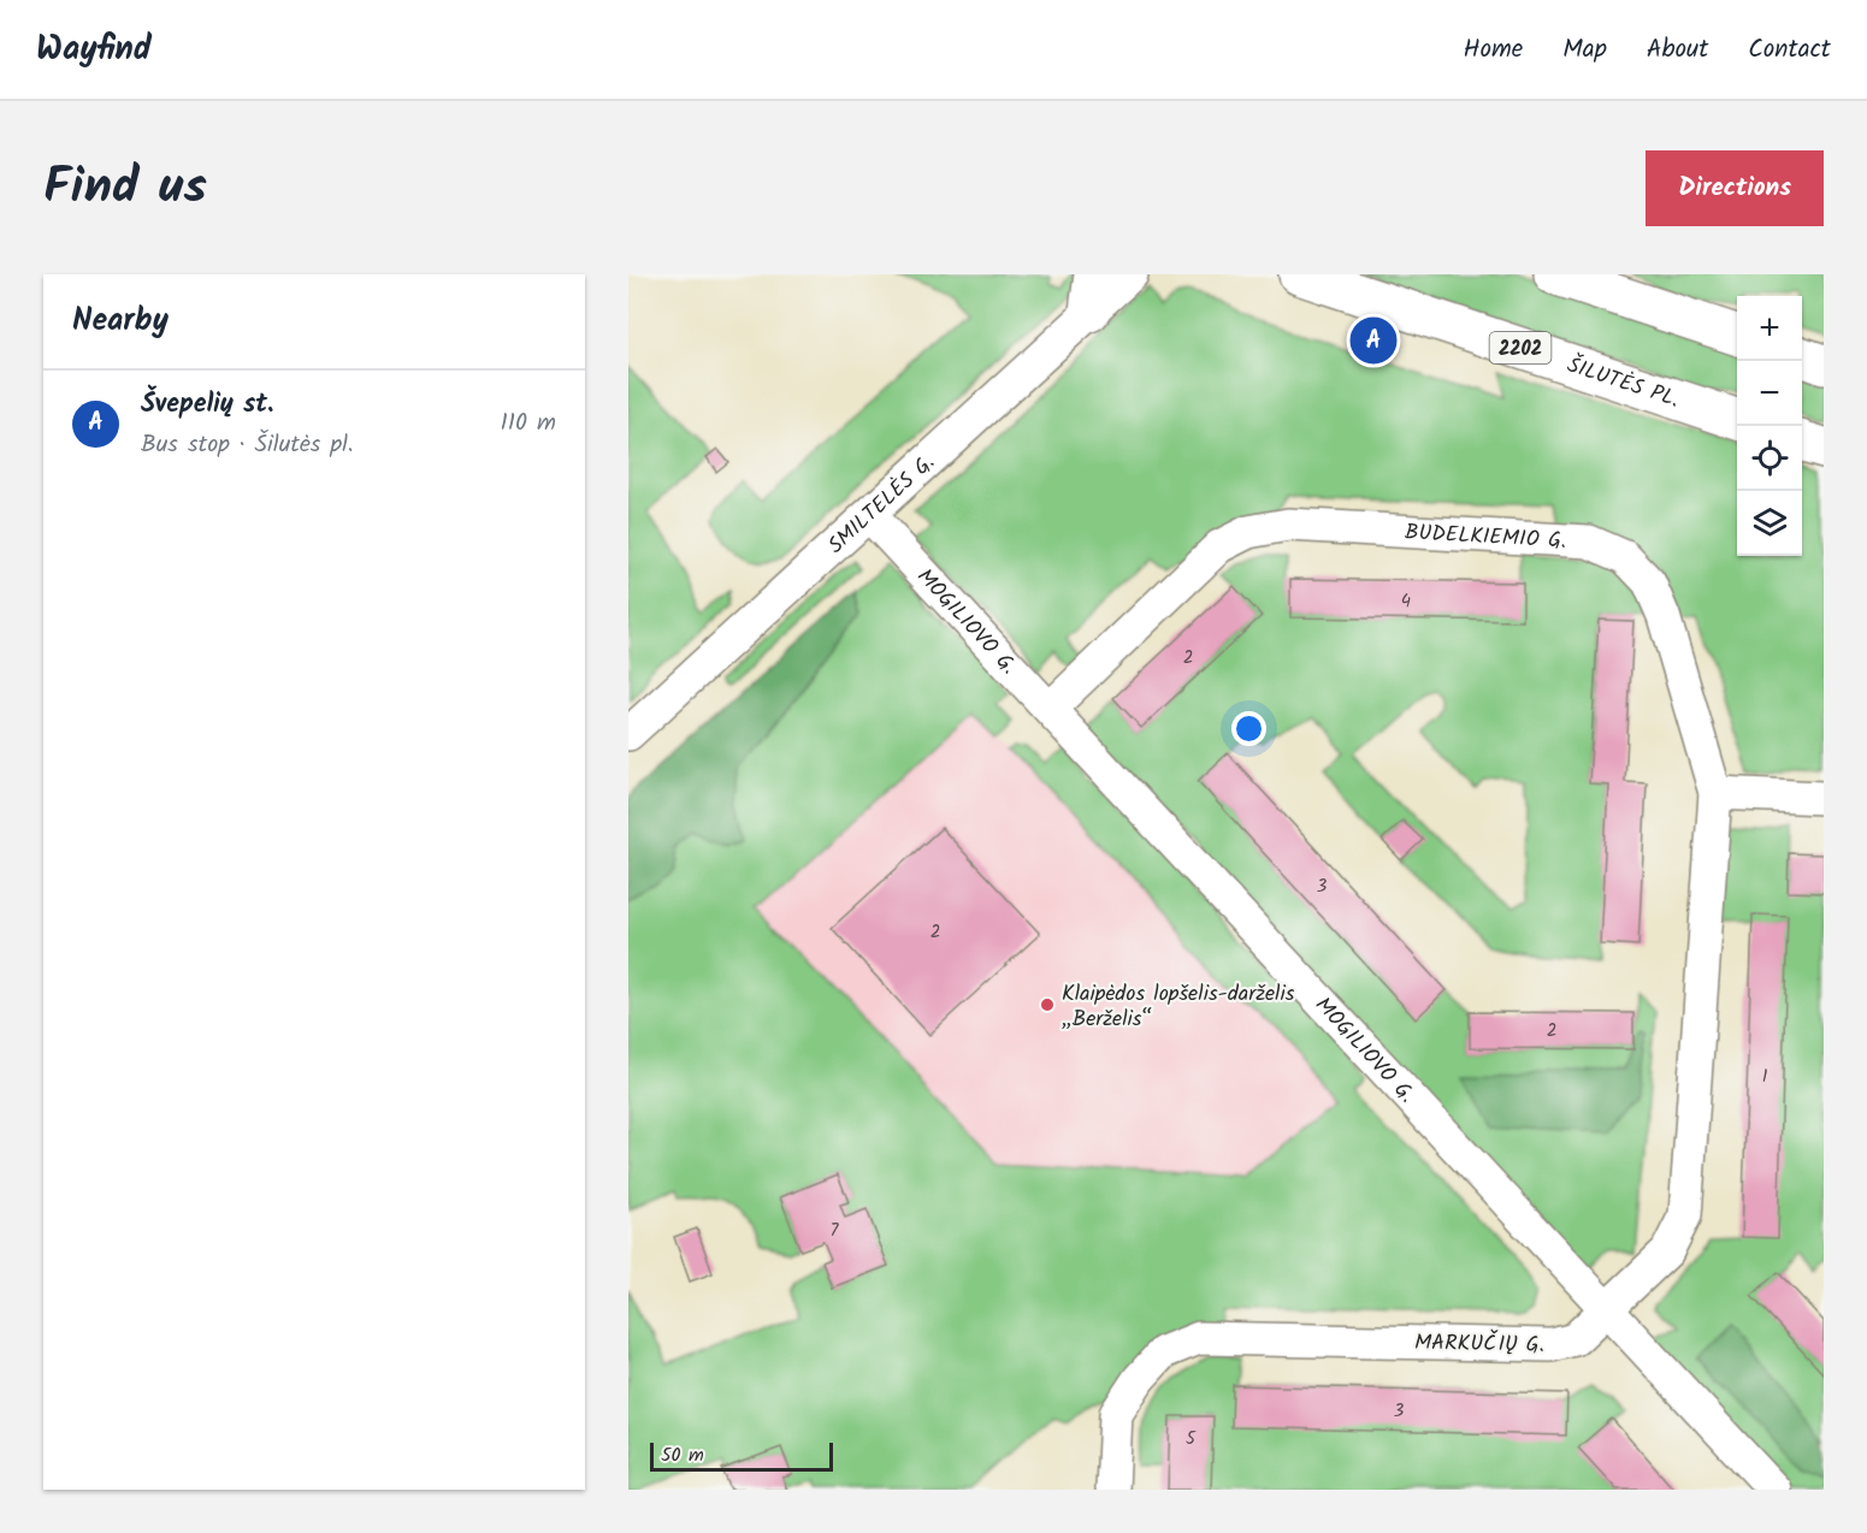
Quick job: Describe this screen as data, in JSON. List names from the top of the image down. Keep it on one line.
{"streets":{"main road":["2202","ŠILUTĖS PL."],"street":["SMILTELĖS G.","BUDELKIEMIO G.","MOGILIOVO G.","MARKUČIŲ G."]},"crossings":[["SMILTELĖS G.","MOGILIOVO G."],["BUDELKIEMIO G.","MOGILIOVO G."],["BUDELKIEMIO G.","MARKUČIŲ G."],["MOGILIOVO G.","MARKUČIŲ G."]],"places":["Klaipėdos lopšelis-darželis „Berželis“"],"house_numbers":["4","2","3","2","2","1","7","3","5"],"scale_bar":"50 m","page":{"header":"Wayfind","nav":["Home","Map","About","Contact"],"title":"Find us","buttons":"Directions","heading":"Nearby","map_buttons":["+","−"],"pins":"A","list":[{"mark":"A","name":"Švepelių st.","note":"Bus stop · Šilutės pl.","value":"110 m"}],"scale":"50 m"}}
